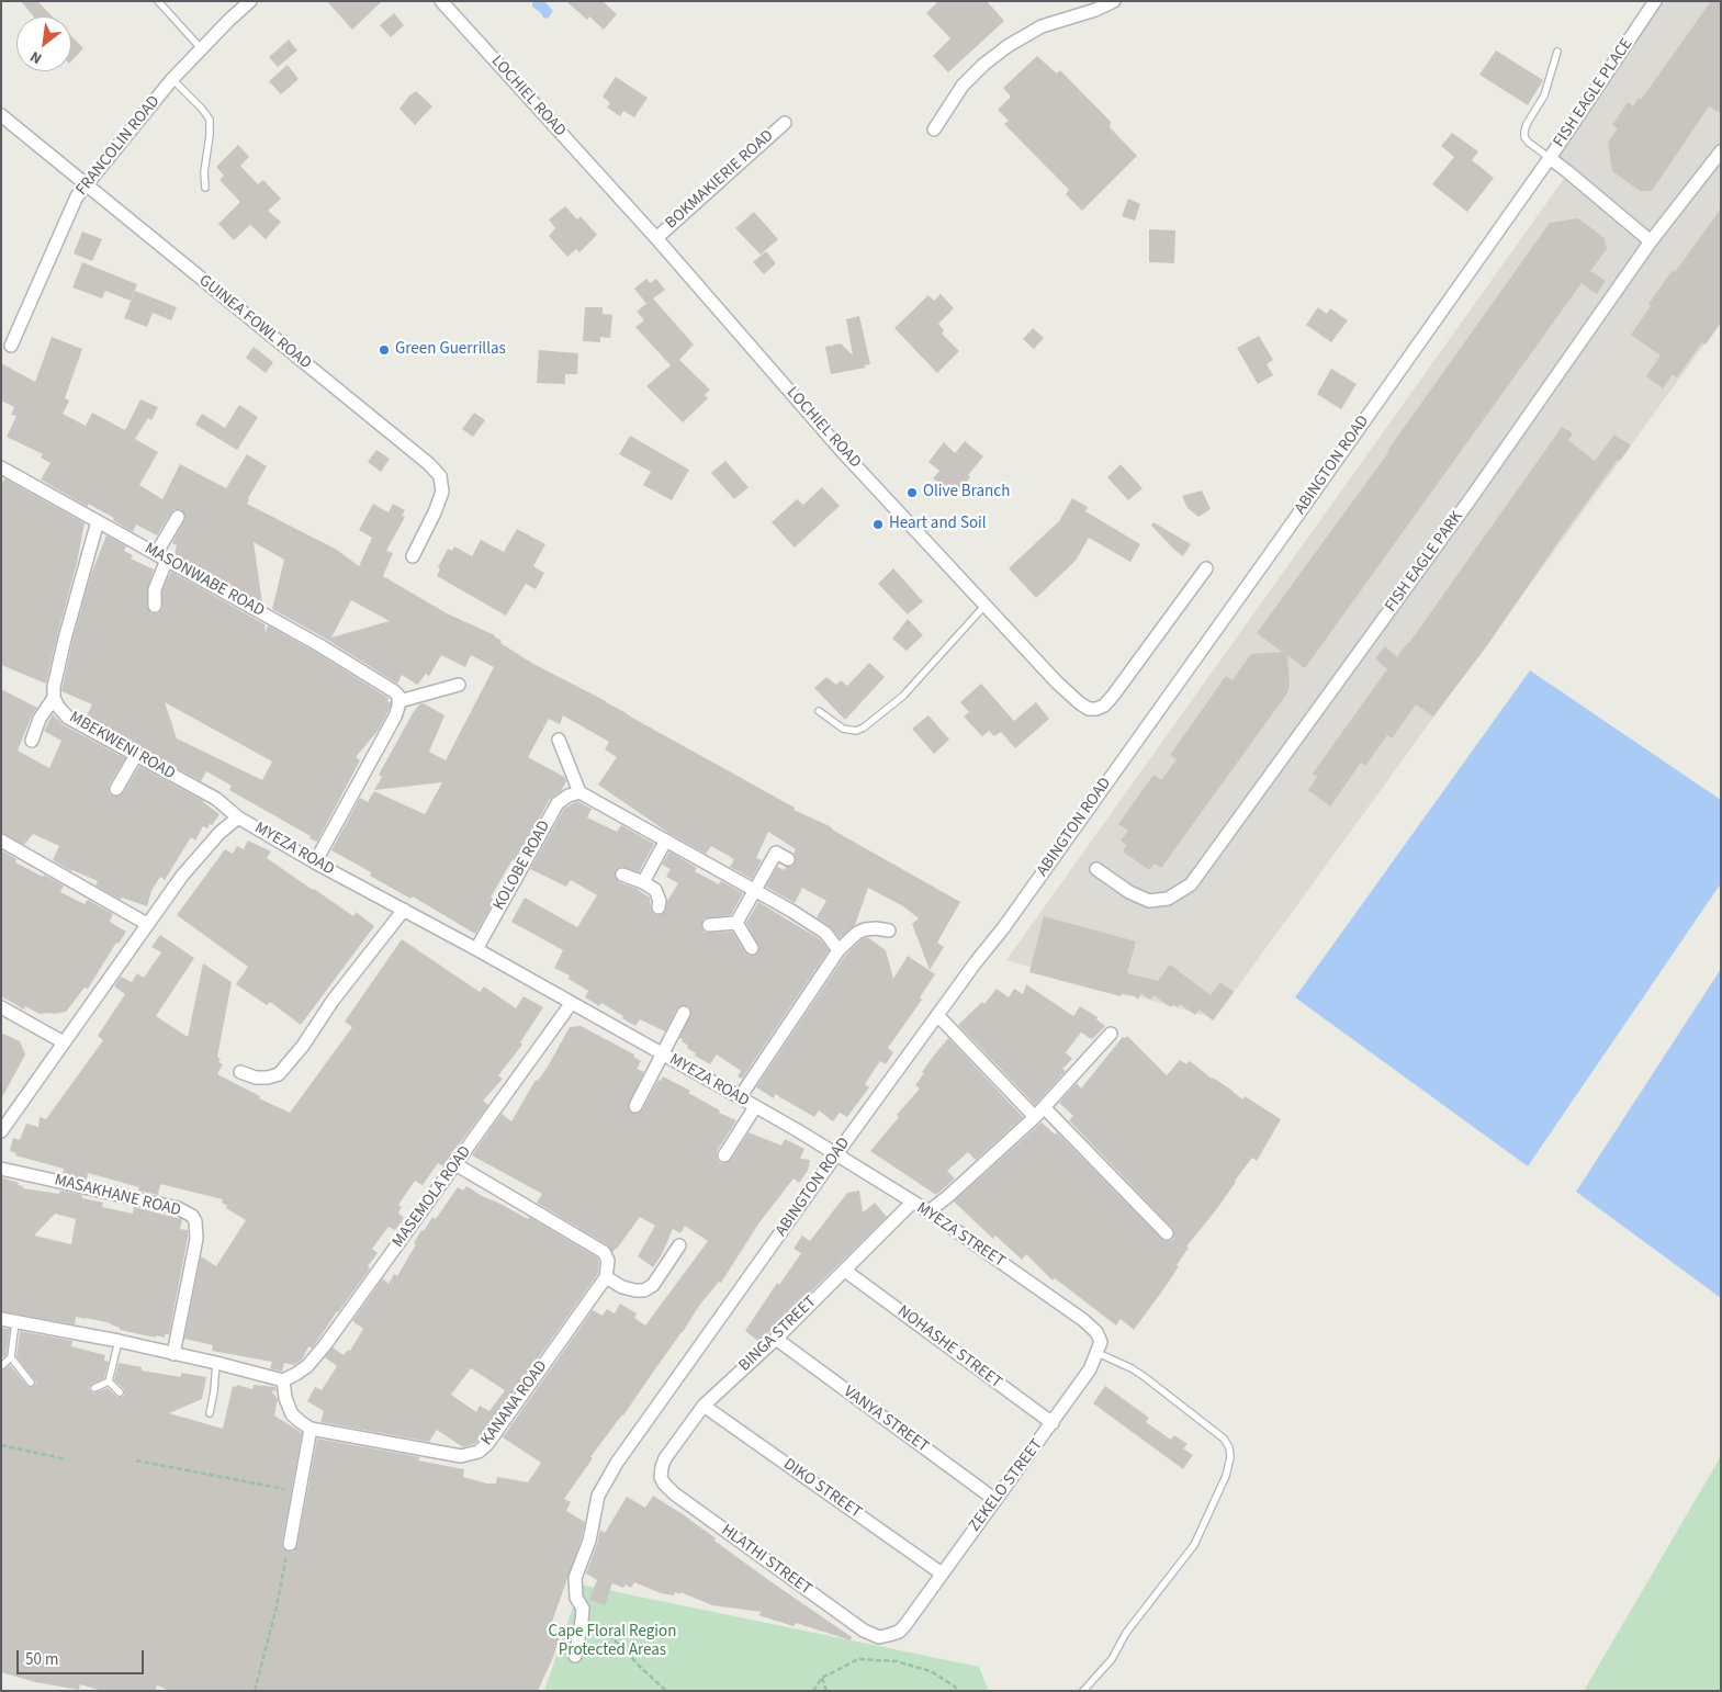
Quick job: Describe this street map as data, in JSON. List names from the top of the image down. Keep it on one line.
{"streets":{"street":["FISH EAGLE PLACE","LOCHIEL ROAD","FRANCOLIN ROAD","BOKMAKIERIE ROAD","GUINEA FOWL ROAD","ABINGTON ROAD","FISH EAGLE PARK","MASONWABE ROAD","MBEKWENI ROAD","MYEZA ROAD","KOLOBE ROAD","MASAKHANE ROAD","MASEMOLA ROAD","MYEZA STREET","BINGA STREET","NOHASHE STREET","KANANA ROAD","VANYA STREET","ZEKELO STREET","DIKO STREET","HLATHI STREET"]},"crossings":[["FISH EAGLE PLACE","ABINGTON ROAD"],["FISH EAGLE PLACE","FISH EAGLE PARK"],["LOCHIEL ROAD","BOKMAKIERIE ROAD"],["FRANCOLIN ROAD","GUINEA FOWL ROAD"],["ABINGTON ROAD","MYEZA ROAD"],["ABINGTON ROAD","MYEZA STREET"],["MASONWABE ROAD","MBEKWENI ROAD"],["MBEKWENI ROAD","MYEZA ROAD"],["MYEZA ROAD","KOLOBE ROAD"],["MYEZA ROAD","MASEMOLA ROAD"],["MYEZA ROAD","MYEZA STREET"],["MASEMOLA ROAD","KANANA ROAD"],["MYEZA STREET","BINGA STREET"],["MYEZA STREET","ZEKELO STREET"],["BINGA STREET","NOHASHE STREET"],["BINGA STREET","VANYA STREET"],["BINGA STREET","DIKO STREET"],["BINGA STREET","HLATHI STREET"],["NOHASHE STREET","ZEKELO STREET"],["VANYA STREET","ZEKELO STREET"],["ZEKELO STREET","DIKO STREET"],["ZEKELO STREET","HLATHI STREET"]],"parks":["Cape Floral Region Protected Areas"],"places":["Green Guerrillas","Olive Branch","Heart and Soil"],"scale_bar":"50 m","north":"bottom left"}
